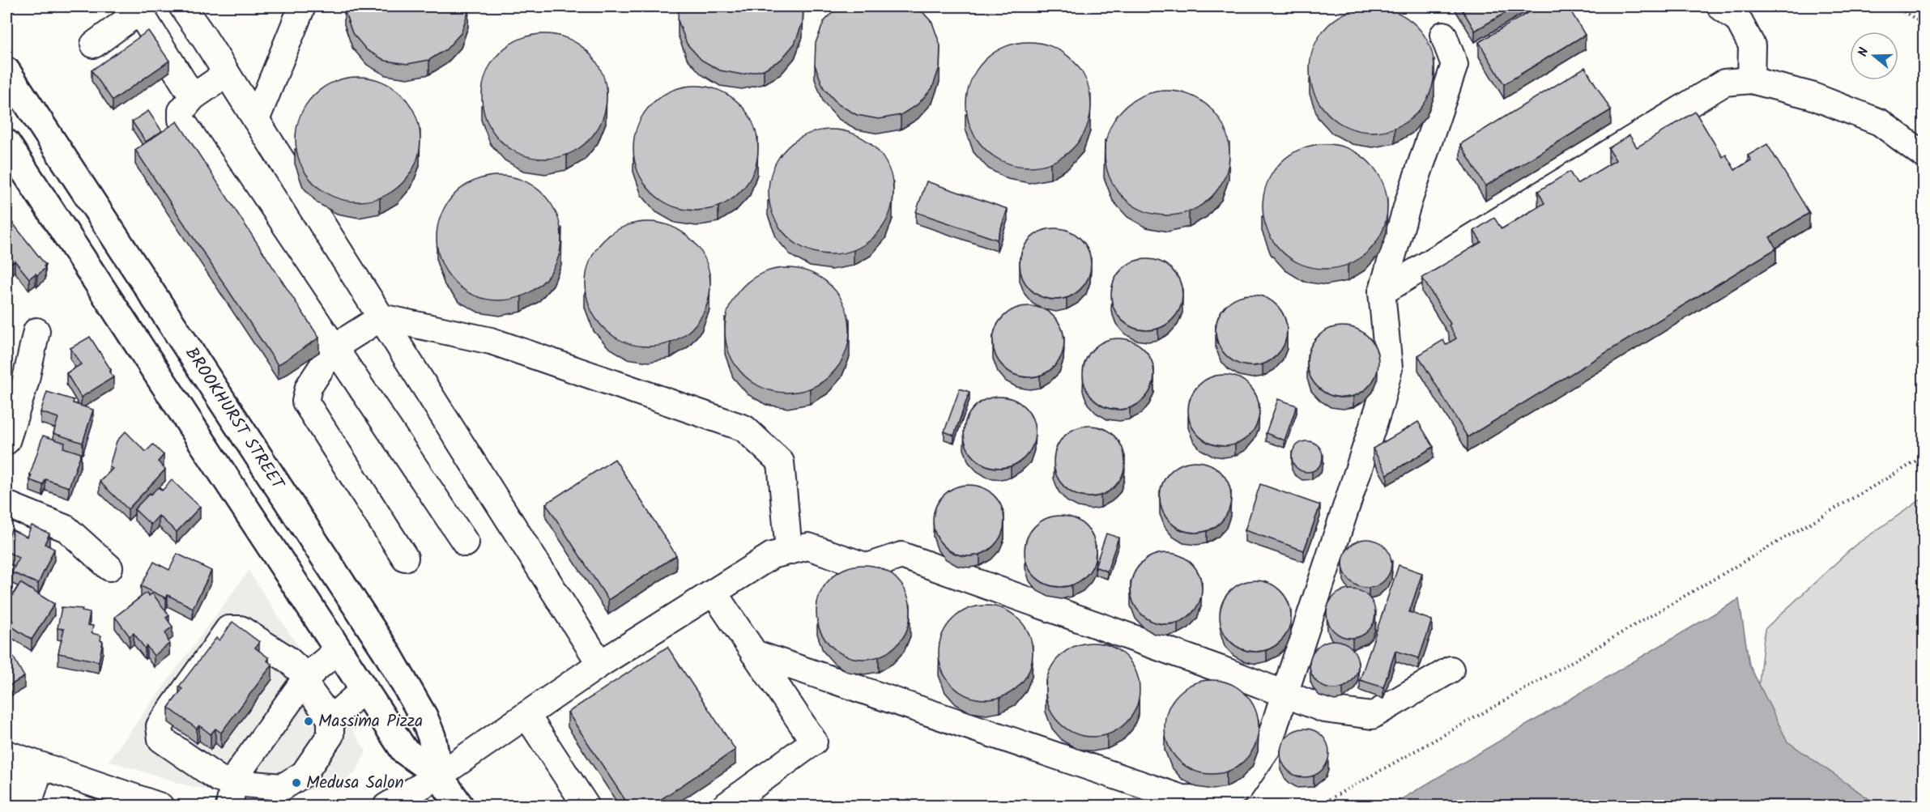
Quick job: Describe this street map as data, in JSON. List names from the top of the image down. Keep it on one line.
{"streets":{"main road":["BROOKHURST STREET"]},"places":["Massima Pizza","Medusa Salon"],"north":"left"}
